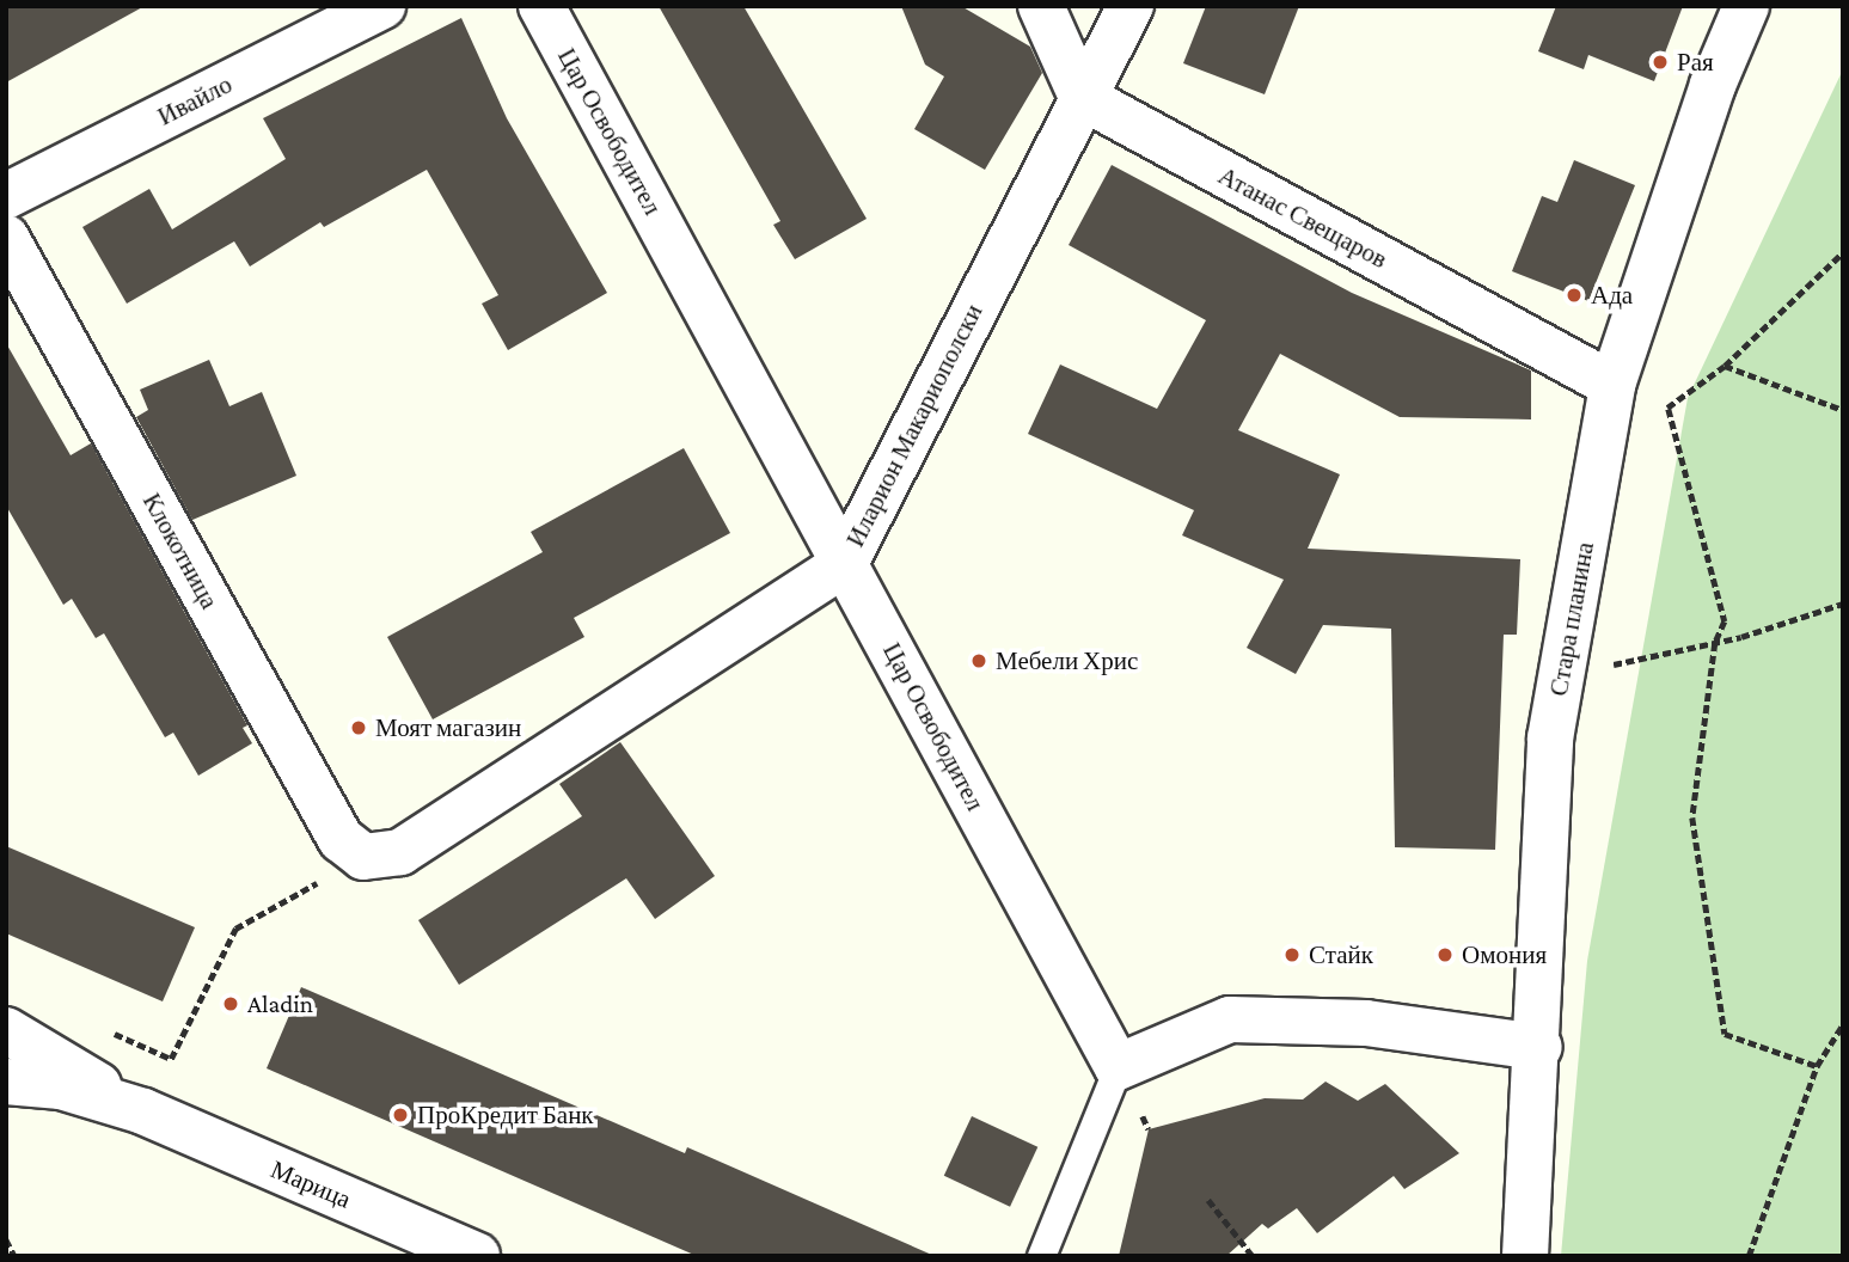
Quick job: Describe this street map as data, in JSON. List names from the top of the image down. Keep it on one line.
{"streets":{"street":["Ивайло","Цар Освободител","Атанас Свещаров","Иларион Макариополски","Клокотница","Стара планина","Марица"]},"crossings":[["Цар Освободител","Иларион Макариополски"],["Атанас Свещаров","Иларион Макариополски"],["Атанас Свещаров","Стара планина"],["Иларион Макариополски","Клокотница"]],"places":["Рая","Ада","Мебели Хрис","Моят магазин","Стайк","Омония","Aladin","ПроКредит Банк"]}
